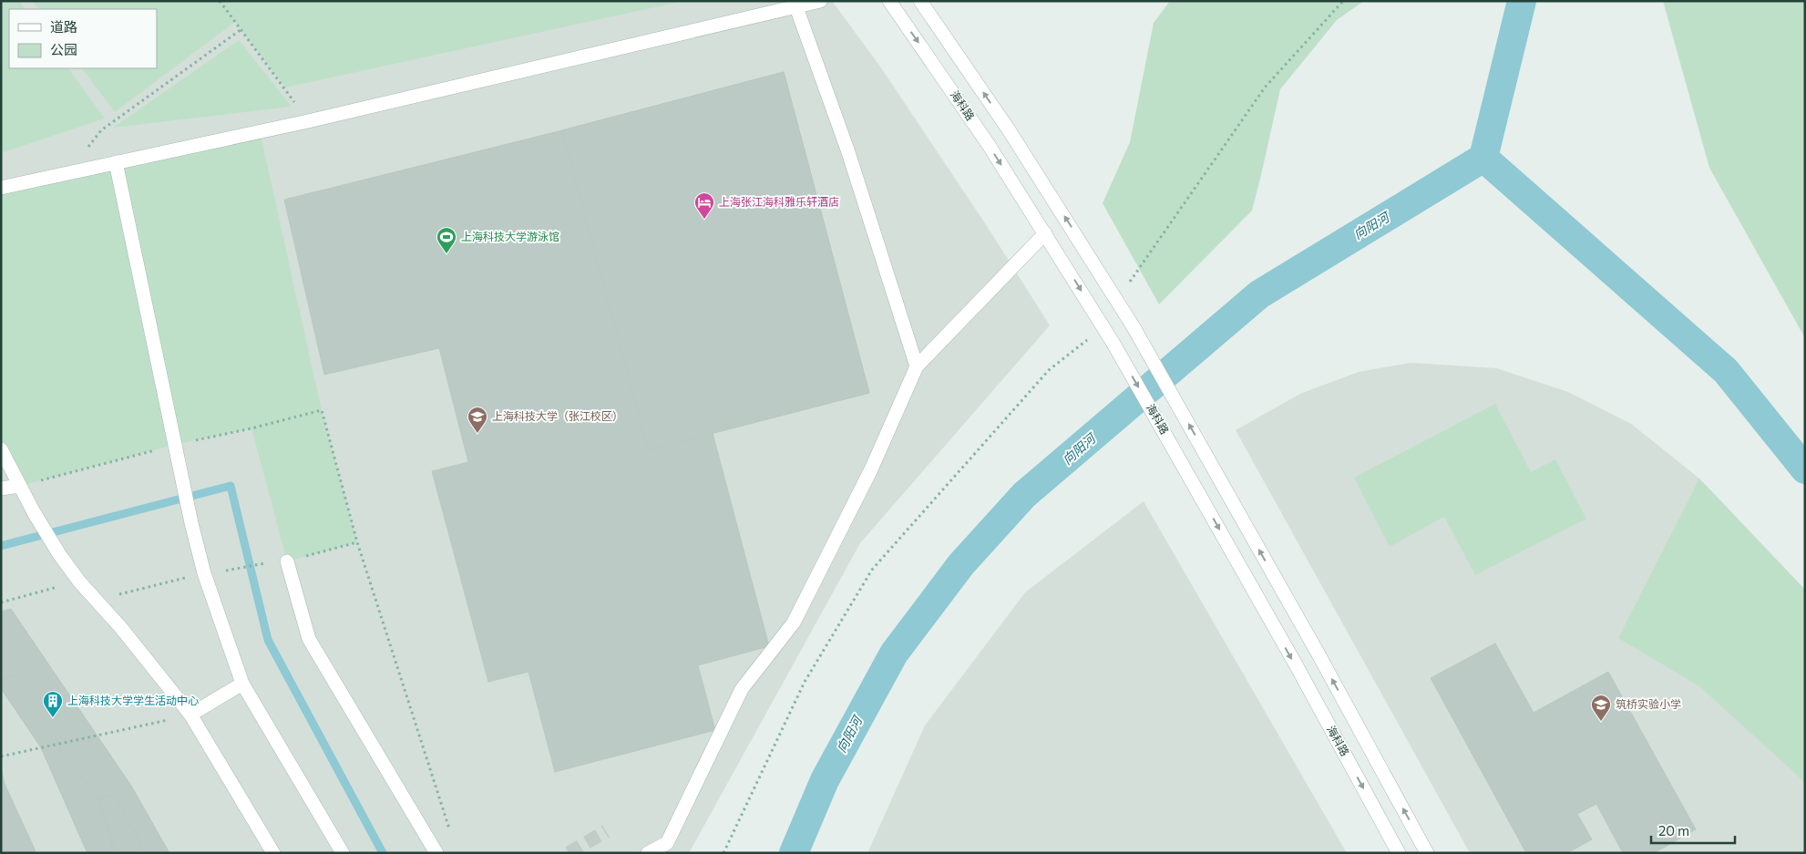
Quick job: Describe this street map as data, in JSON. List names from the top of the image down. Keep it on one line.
{"streets":{"street":["海科路"]},"water":["向阳河"],"places":{"hotel":["上海张江海科雅乐轩酒店"],"sports":["上海科技大学游泳馆"],"school or university":["上海科技大学（张江校区）","筑桥实验小学"],"building":["上海科技大学学生活动中心"]},"legend":["道路","公园"],"scale_bar":"20 m"}
